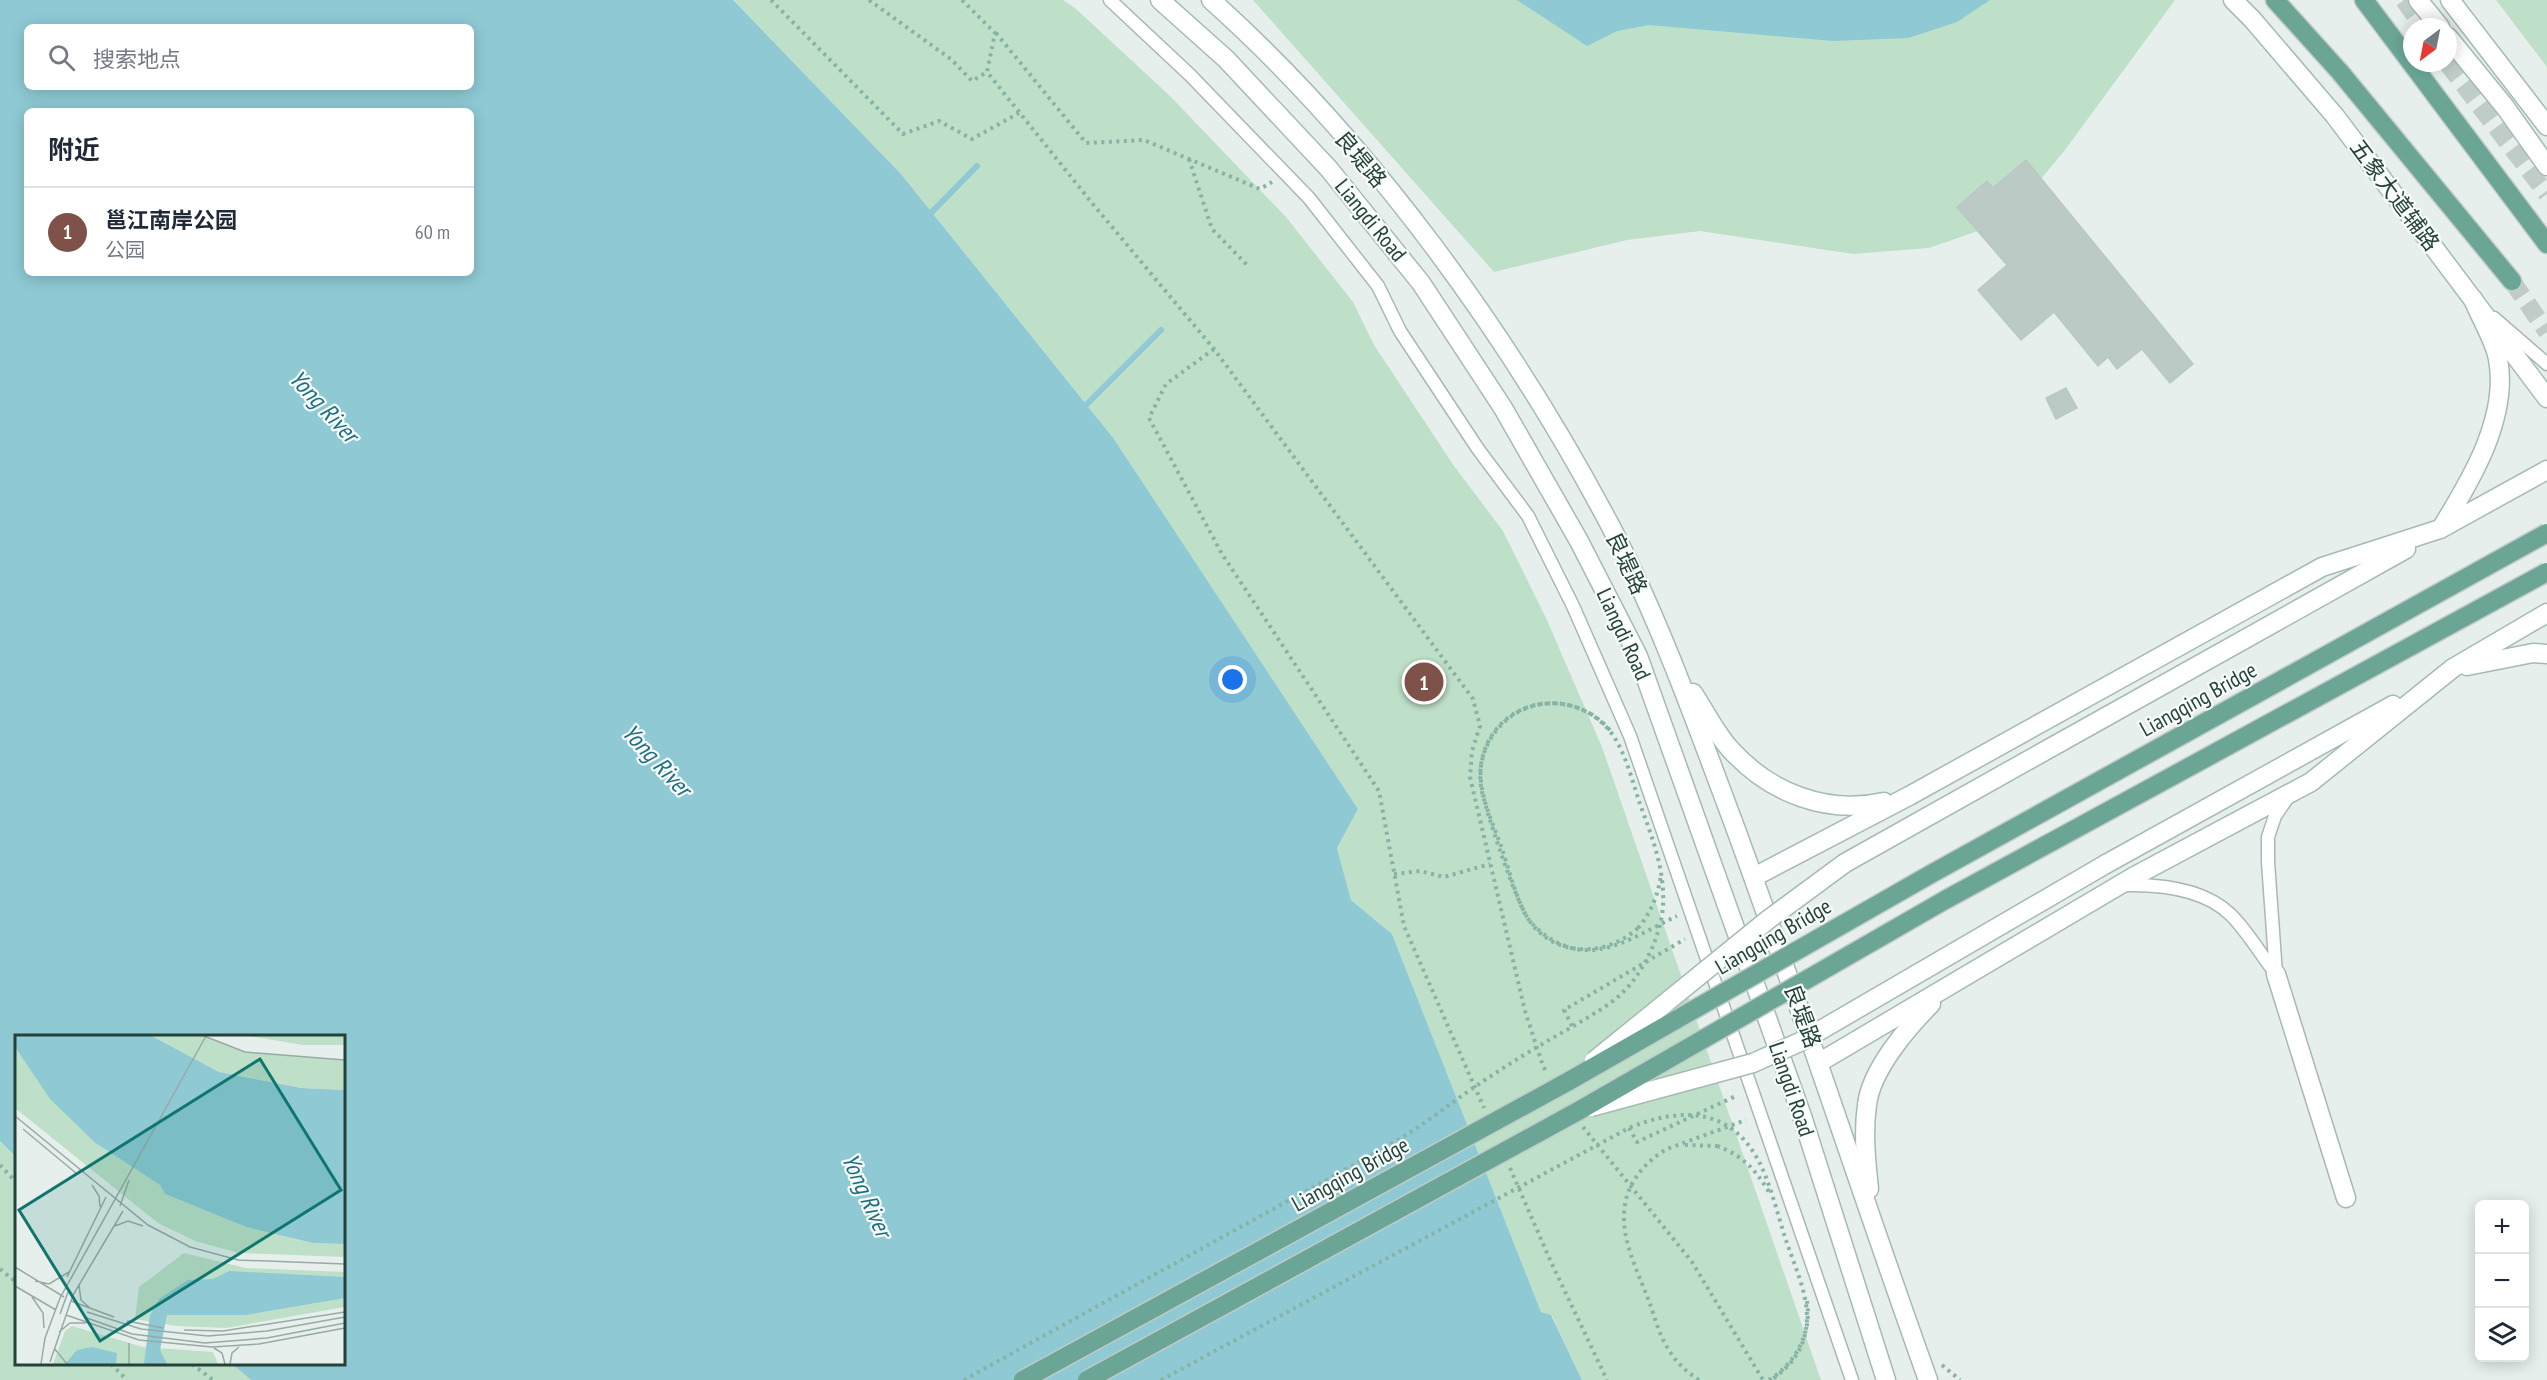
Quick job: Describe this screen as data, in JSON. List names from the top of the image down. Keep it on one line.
{"streets":{"main road":["良堤路","五象大道辅路","Liangdi Road","Liangqing Bridge"]},"water":["Yong River"],"north":"bottom left","page":{"search":"搜索地点","heading":"附近","list":[{"mark":"1","name":"邕江南岸公园","note":"公园","value":"60 m"}],"pins":"1","map_buttons":["+","−"]}}
